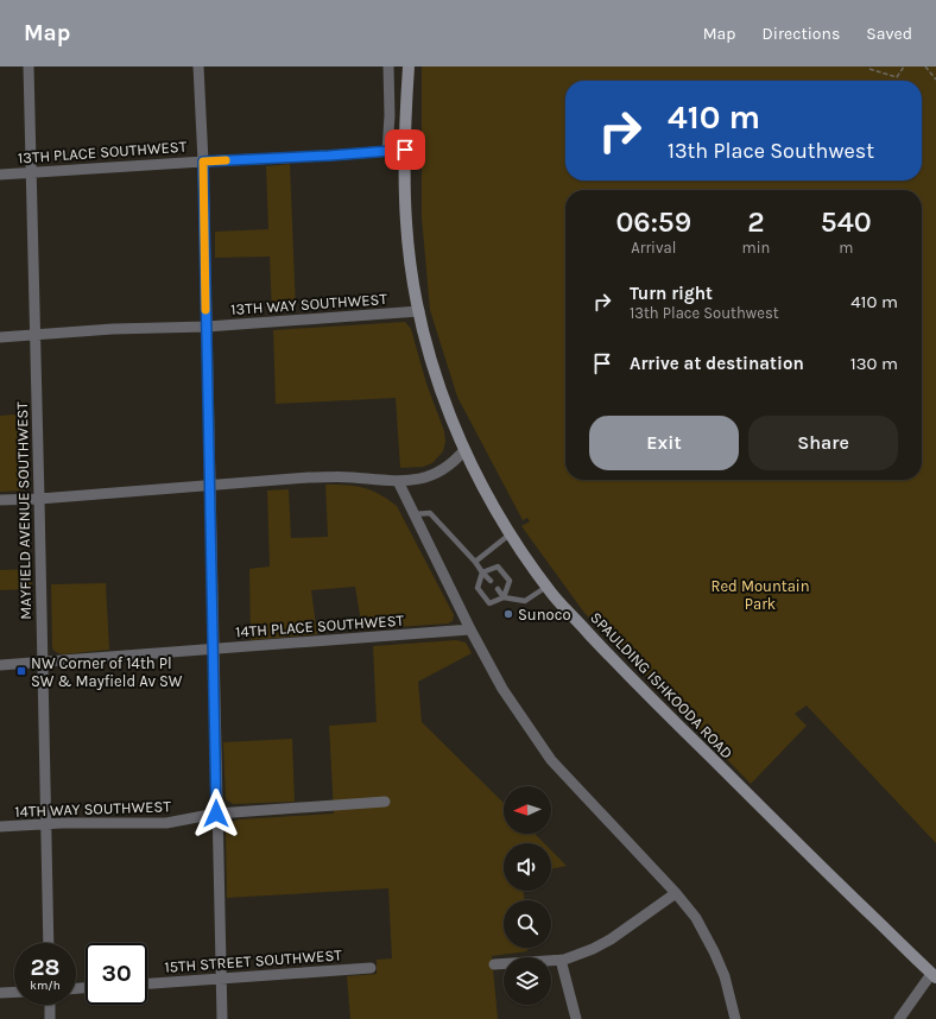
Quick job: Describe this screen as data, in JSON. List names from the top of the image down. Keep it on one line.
{"streets":{"street":["13TH PLACE SOUTHWEST","13TH WAY SOUTHWEST","MAYFIELD AVENUE SOUTHWEST","14TH PLACE SOUTHWEST","SPAULDING ISHKOODA ROAD","14TH WAY SOUTHWEST","15TH STREET SOUTHWEST"]},"crossings":[["13TH PLACE SOUTHWEST","MAYFIELD AVENUE SOUTHWEST"],["13TH PLACE SOUTHWEST","SPAULDING ISHKOODA ROAD"],["13TH WAY SOUTHWEST","MAYFIELD AVENUE SOUTHWEST"],["13TH WAY SOUTHWEST","SPAULDING ISHKOODA ROAD"],["MAYFIELD AVENUE SOUTHWEST","14TH PLACE SOUTHWEST"],["MAYFIELD AVENUE SOUTHWEST","14TH WAY SOUTHWEST"]],"parks":["Red Mountain Park"],"places":{"other":["Sunoco"],"transit":["NW Corner of 14th Pl SW & Mayfield Av SW"]},"north":"left","page":{"header":"Map","nav":["Map","Directions","Saved"],"turn":["410 m","13th Place Southwest"],"eta":["06:59","Arrival","2","min","540","m"],"list":[{"name":"Turn right","note":"13th Place Southwest","value":"410 m"},{"name":"Arrive at destination","value":"130 m"}],"buttons":["Exit","Share"],"speed":"28 km/h","limit":"30"}}
